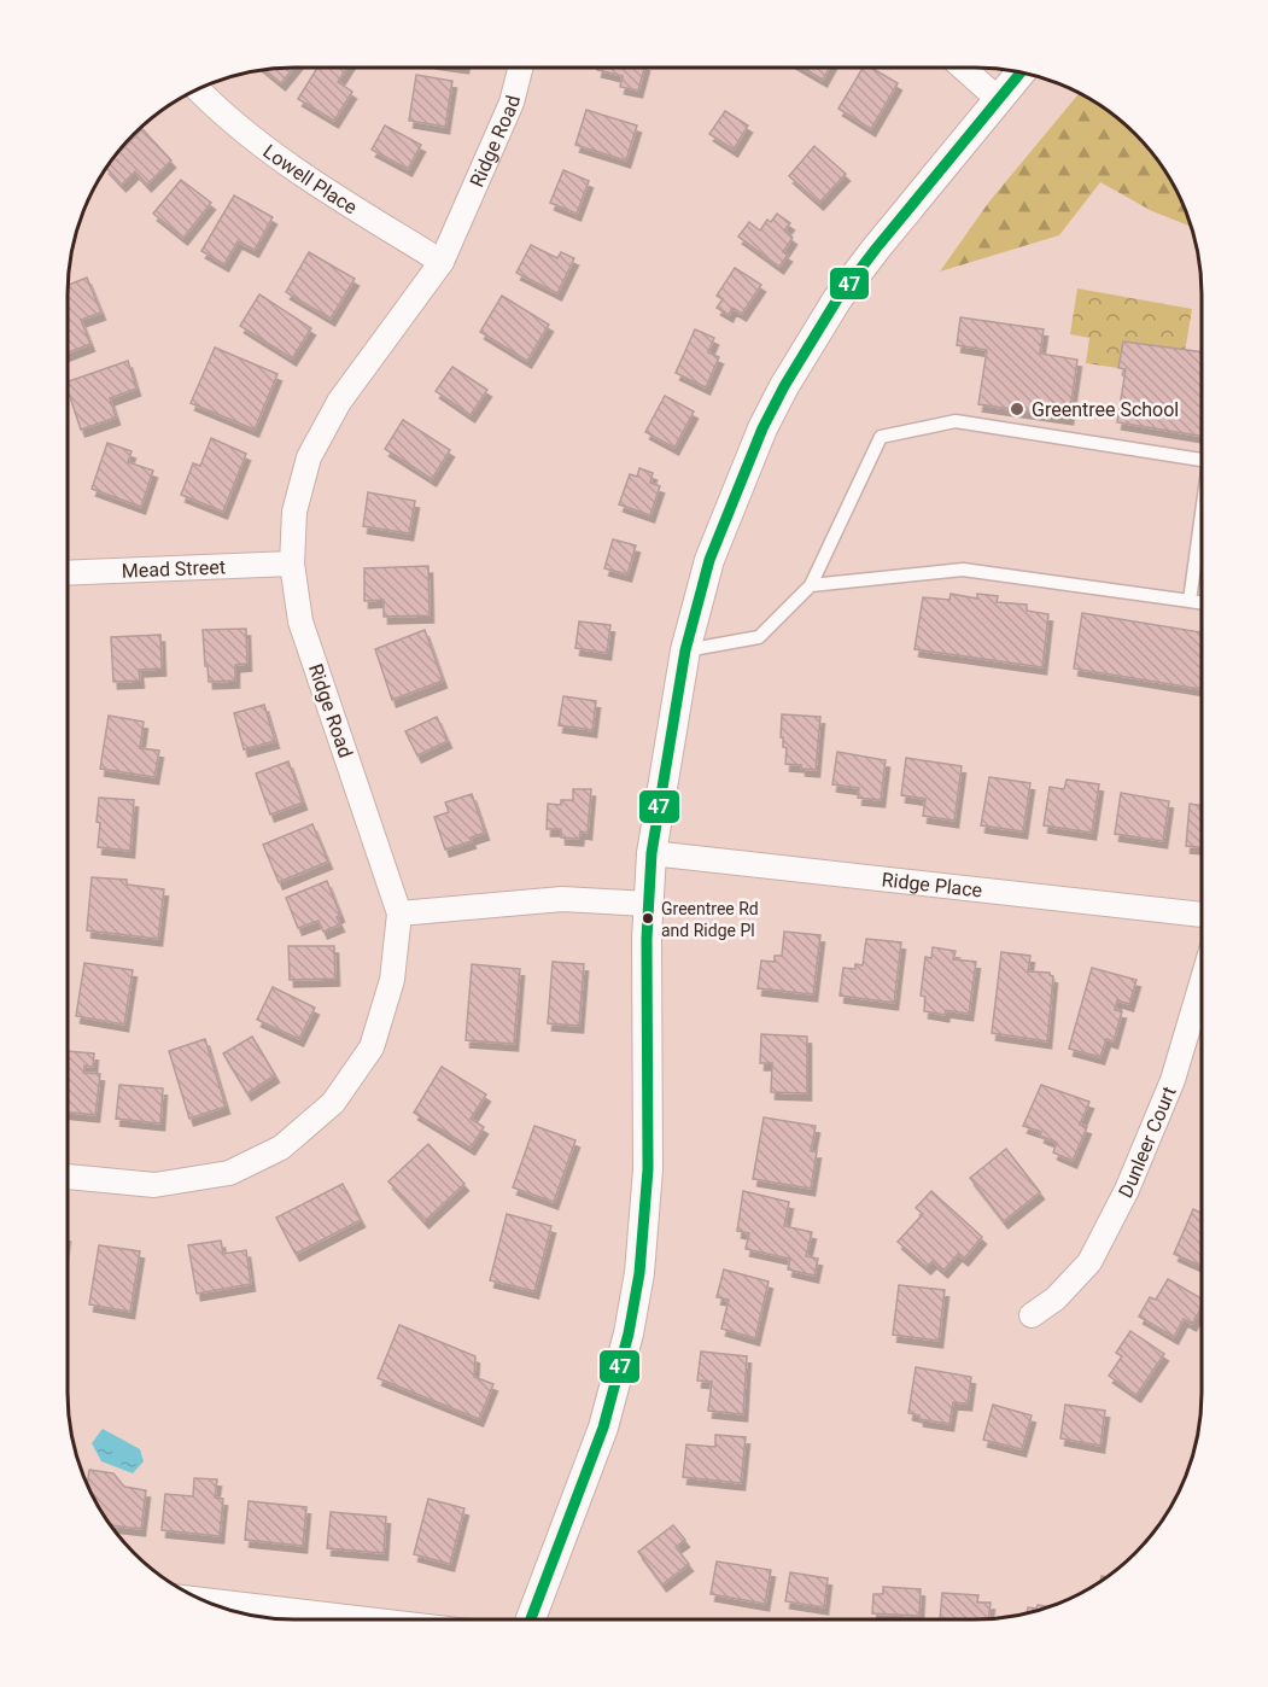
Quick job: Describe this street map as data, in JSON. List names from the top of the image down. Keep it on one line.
{"streets":{"street":["Ridge Road","Lowell Place","Mead Street","Ridge Place","Dunleer Court"]},"crossings":[["Ridge Road","Lowell Place"],["Ridge Road","Mead Street"]],"places":["Greentree School","Greentree Rd and Ridge Pl"],"lines":["transit line 47"]}
